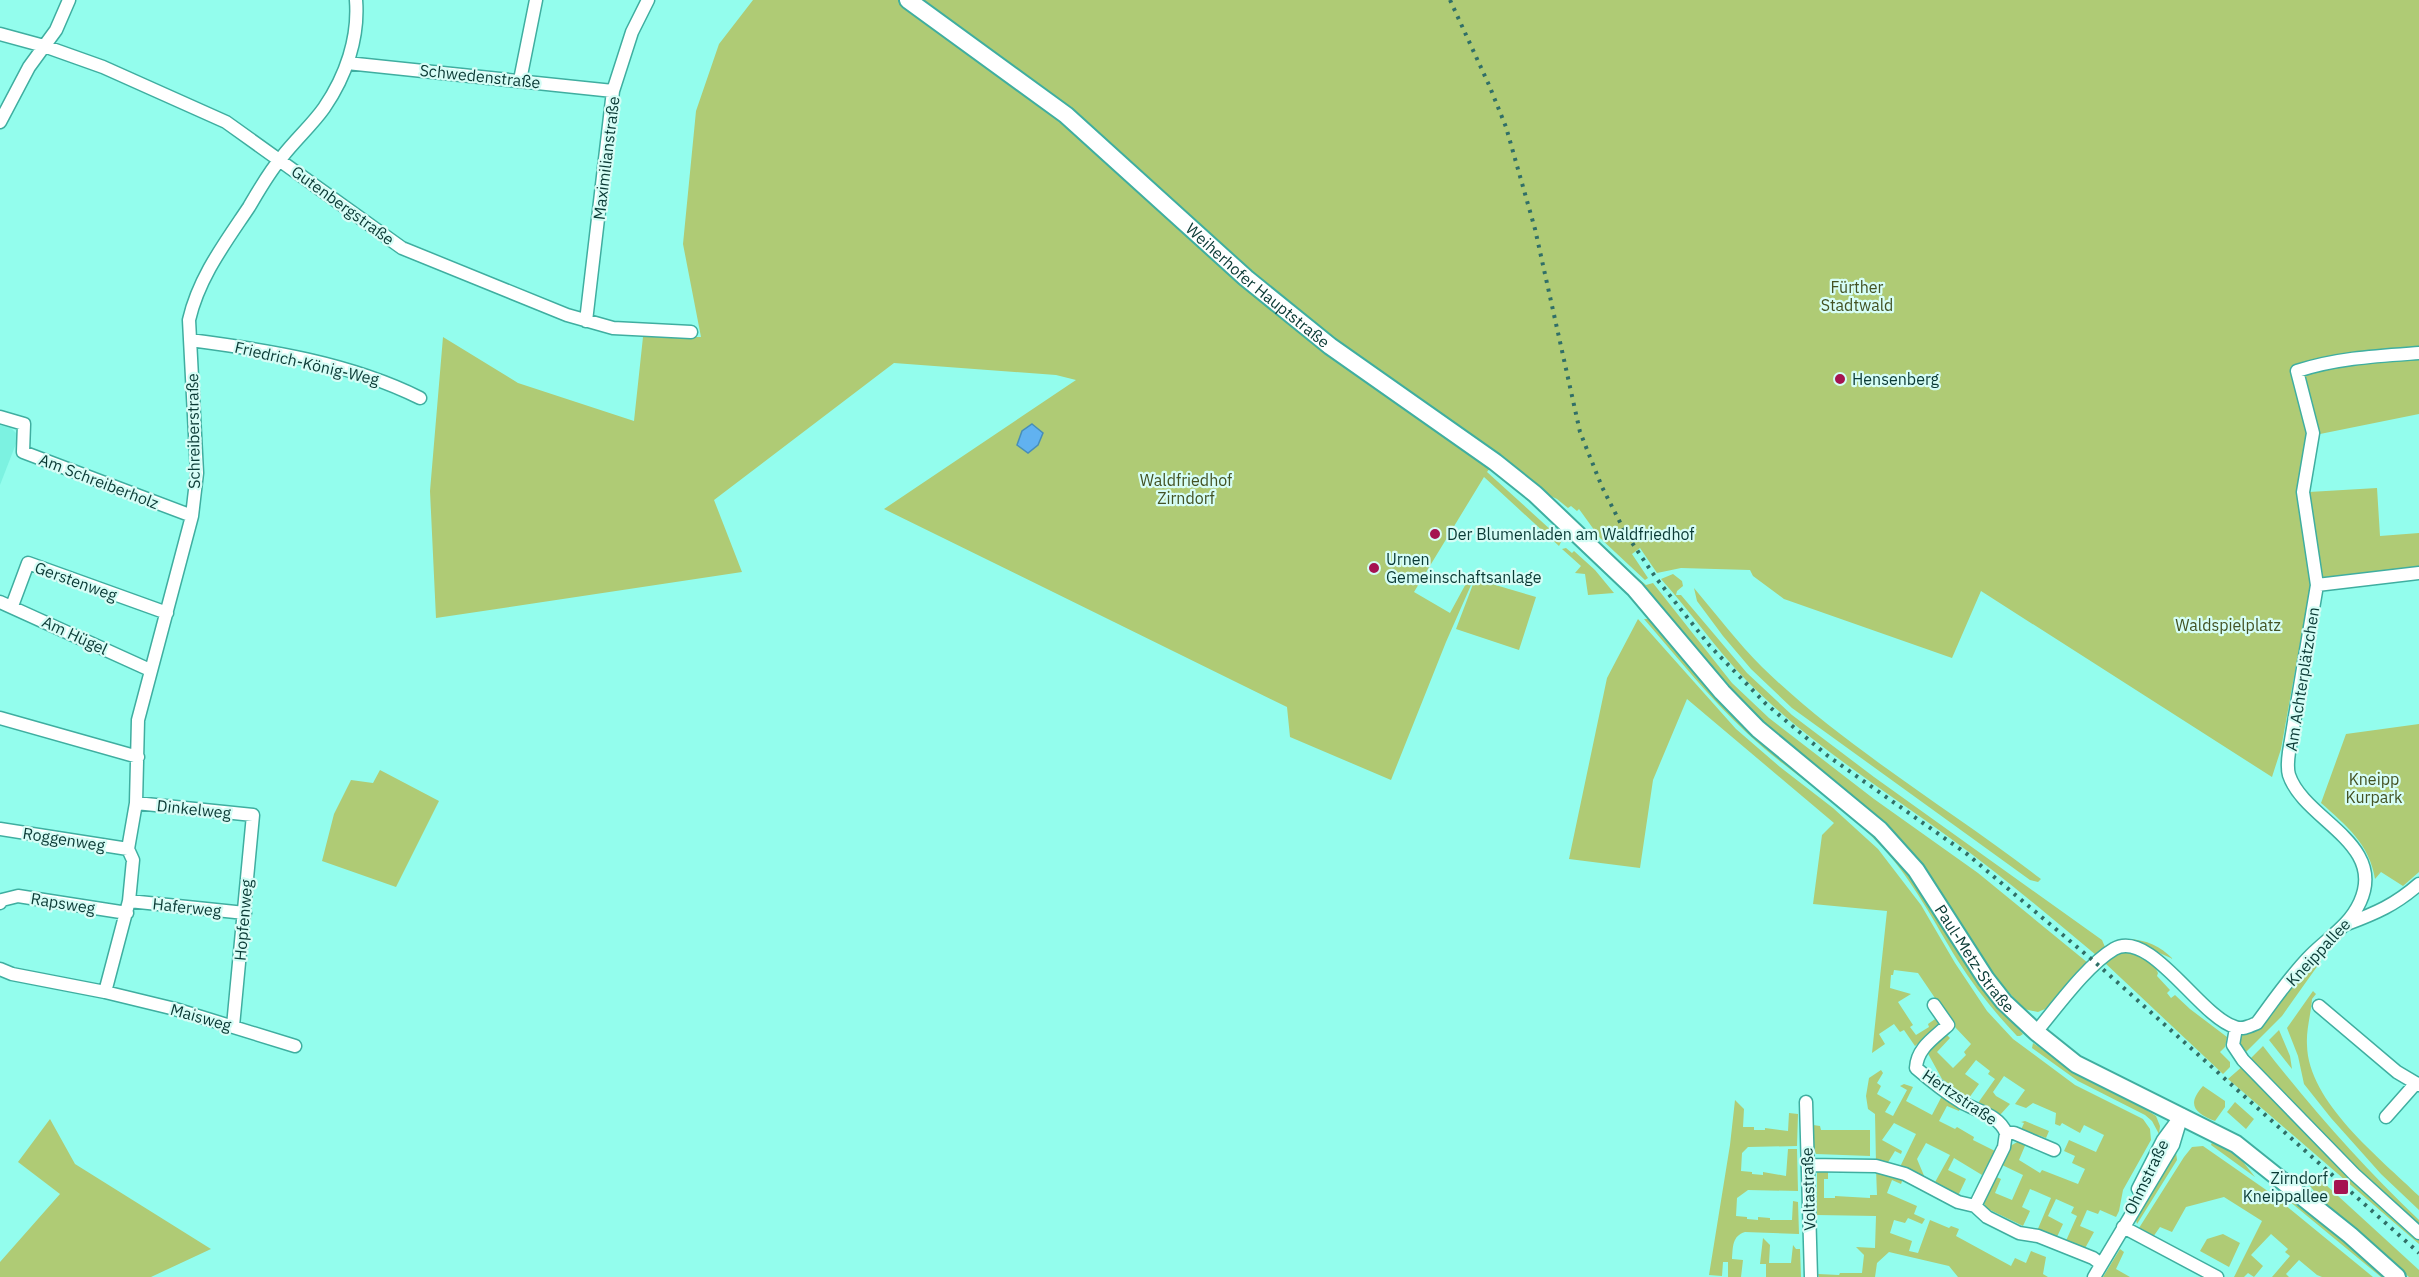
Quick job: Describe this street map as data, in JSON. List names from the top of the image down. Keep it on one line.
{"streets":{"street":["Schwedenstraße","Maximilianstraße","Gutenbergstraße","Weiherhofer Hauptstraße","Friedrich-König-Weg","Schreiberstraße","Am Schreiberholz","Gerstenweg","Am Hügel","Am Achterplätzchen","Dinkelweg","Roggenweg","Rapsweg","Haferweg","Hopfenweg","Kneippallee","Paul-Metz-Straße","Maisweg","Hertzstraße","Ohmstraße","Voltastraße"]},"crossings":[["Schwedenstraße","Maximilianstraße"],["Schwedenstraße","Schreiberstraße"],["Maximilianstraße","Gutenbergstraße"],["Gutenbergstraße","Schreiberstraße"],["Weiherhofer Hauptstraße","Paul-Metz-Straße"],["Friedrich-König-Weg","Schreiberstraße"],["Schreiberstraße","Am Schreiberholz"],["Schreiberstraße","Gerstenweg"],["Schreiberstraße","Am Hügel"],["Schreiberstraße","Dinkelweg"],["Schreiberstraße","Roggenweg"],["Schreiberstraße","Rapsweg"],["Schreiberstraße","Haferweg"],["Schreiberstraße","Maisweg"],["Gerstenweg","Am Hügel"],["Am Achterplätzchen","Kneippallee"],["Dinkelweg","Hopfenweg"],["Rapsweg","Haferweg"],["Haferweg","Hopfenweg"],["Hopfenweg","Maisweg"],["Paul-Metz-Straße","Ohmstraße"]],"parks":["Fürther Stadtwald","Waldfriedhof Zirndorf","Waldspielplatz","Kneipp Kurpark"],"places":{"other":["Hensenberg","Der Blumenladen am Waldfriedhof","Urnen Gemeinschaftsanlage"],"transit":["Zirndorf Kneippallee"]}}
